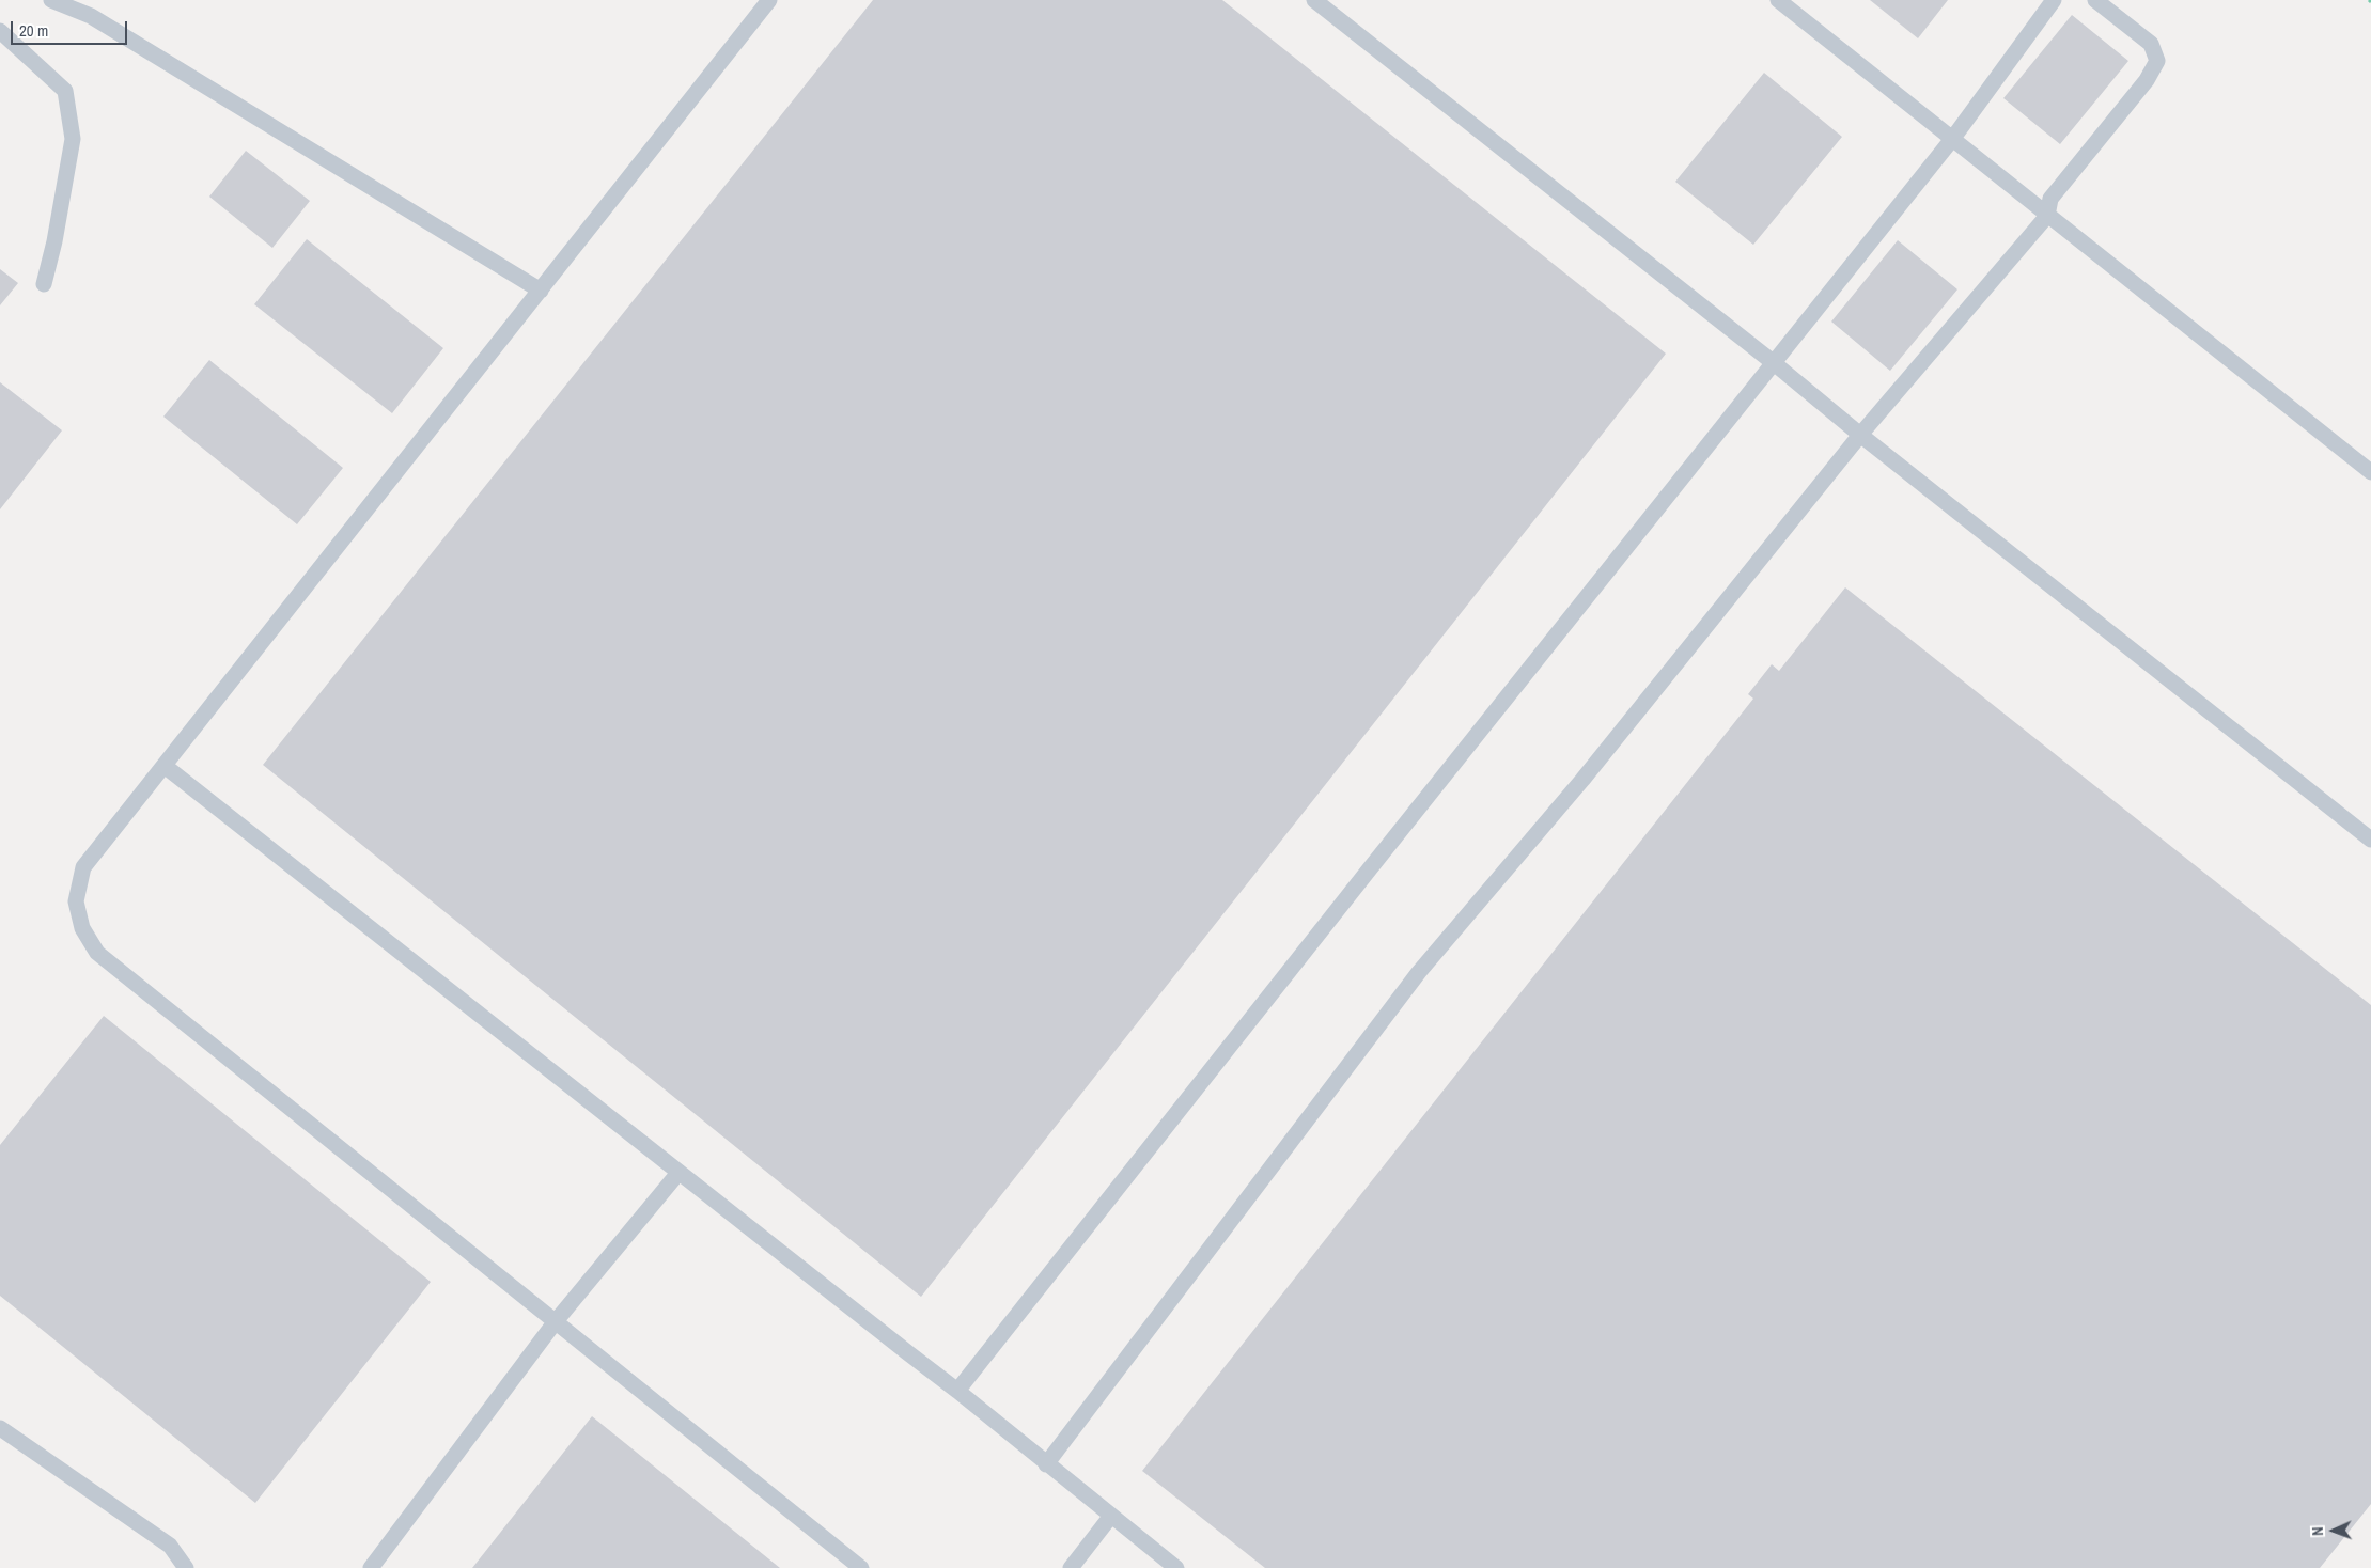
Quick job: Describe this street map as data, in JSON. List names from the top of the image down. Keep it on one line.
{"scale_bar":"20 m","north":"left"}
